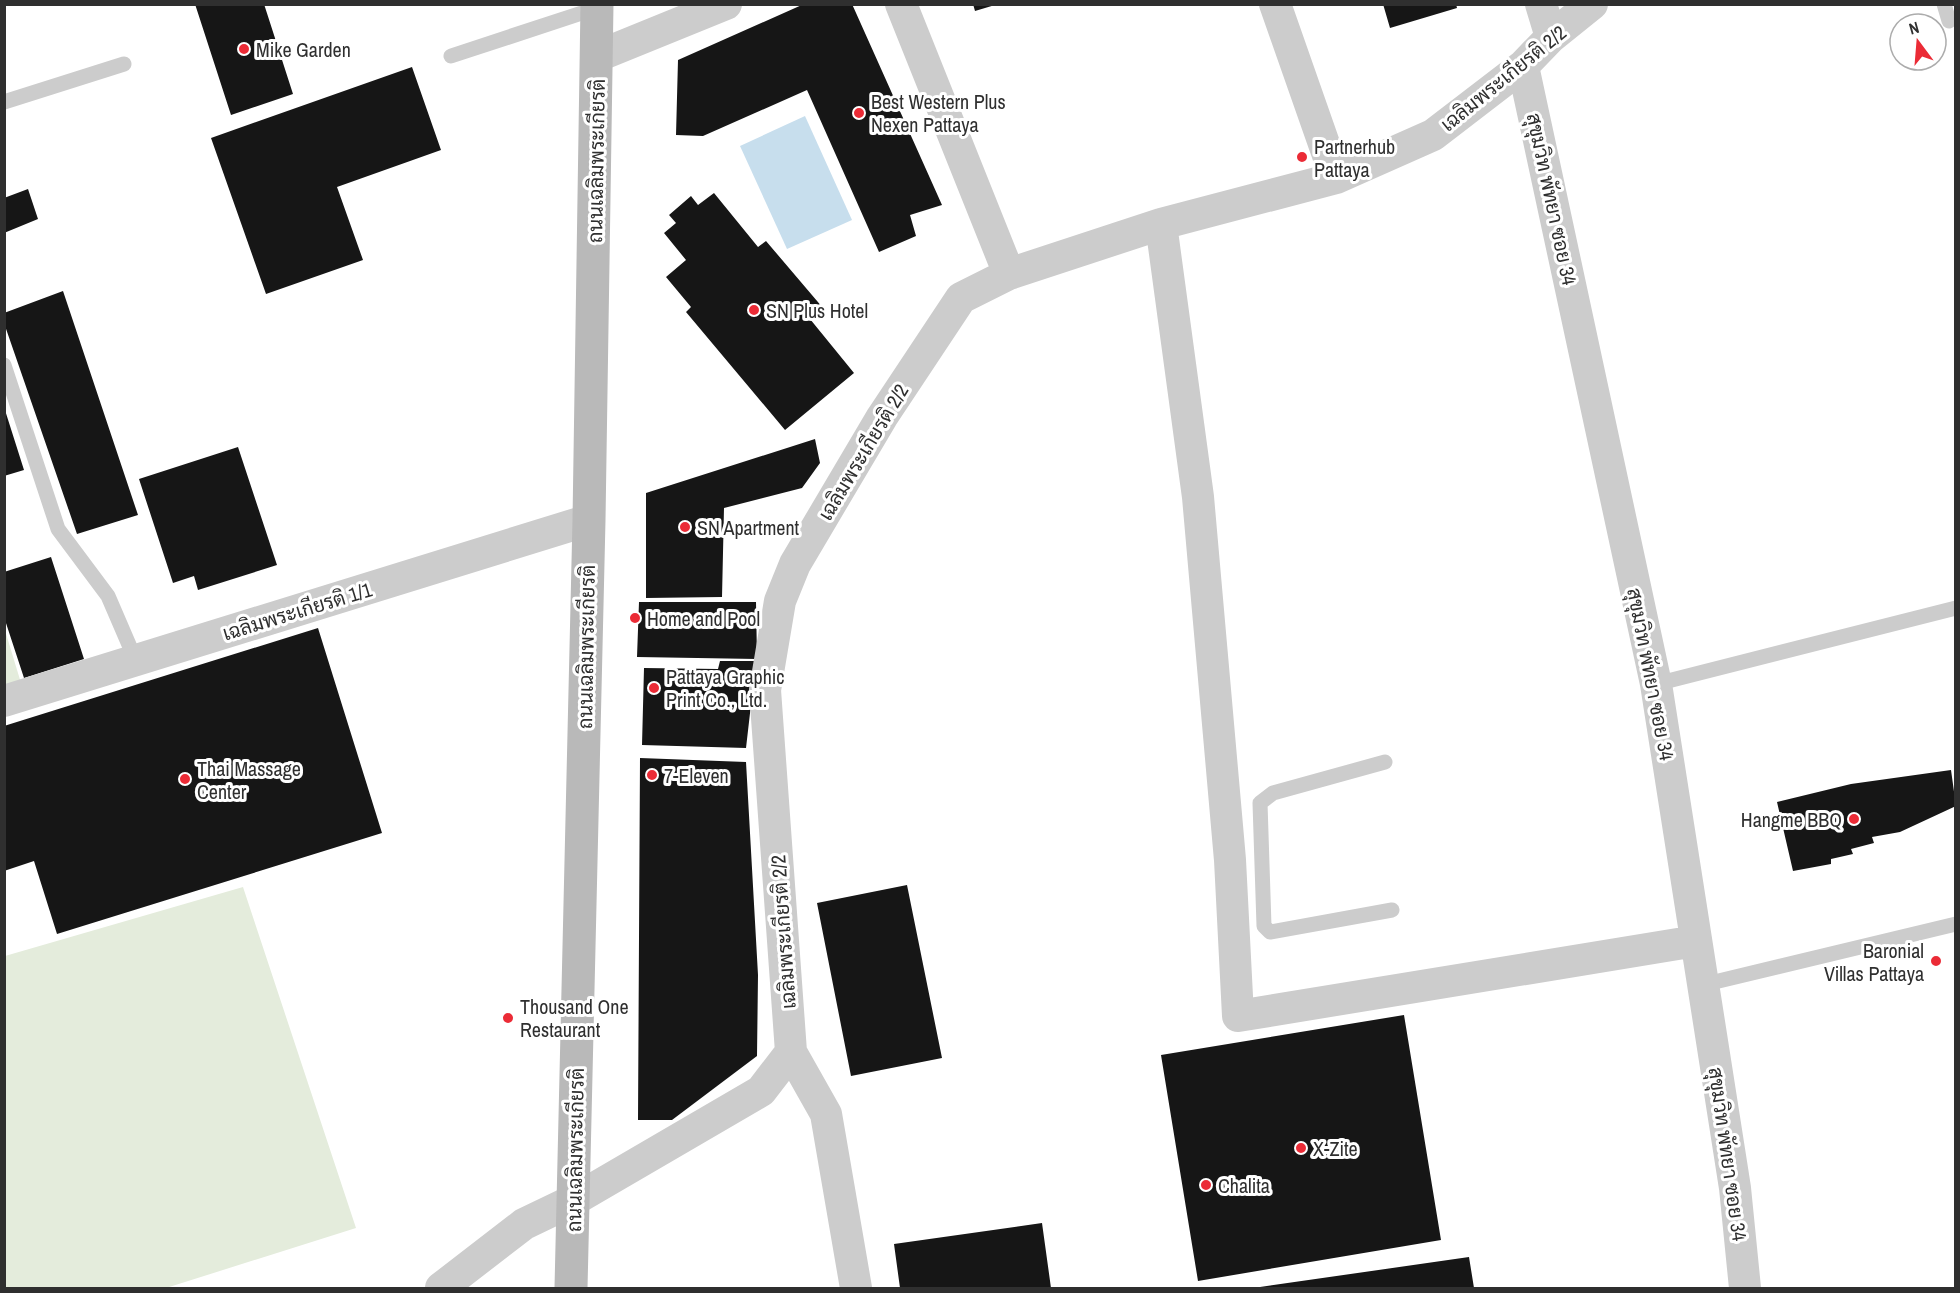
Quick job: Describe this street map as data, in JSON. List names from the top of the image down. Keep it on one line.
{"streets":{"main road":["ถนนเฉลิมพระเกียรติ"],"street":["เฉลิมพระเกียรติ 2/2","สุขุมวิท พัทยา ซอย 34","เฉลิมพระเกียรติ 1/1"]},"crossings":[["เฉลิมพระเกียรติ 2/2","สุขุมวิท พัทยา ซอย 34"],["ถนนเฉลิมพระเกียรติ","เฉลิมพระเกียรติ 1/1"]],"places":["Mike Garden","Best Western Plus Nexen Pattaya","Partnerhub Pattaya","SN Plus Hotel","SN Apartment","Home and Pool","Pattaya Graphic Print Co., Ltd.","7-Eleven","Thai Massage Center","Hangme BBQ","Baronial Villas Pattaya","Thousand One Restaurant","X-Zite","Chalita"],"north":"top"}
